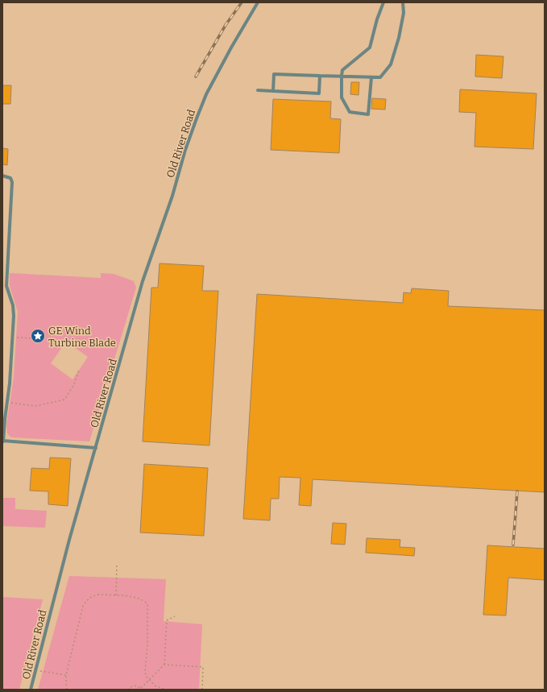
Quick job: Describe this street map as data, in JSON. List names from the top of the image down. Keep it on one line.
{"streets":{"lane":["Old River Road"]},"places":{"place":["GE Wind Turbine Blade"]}}
